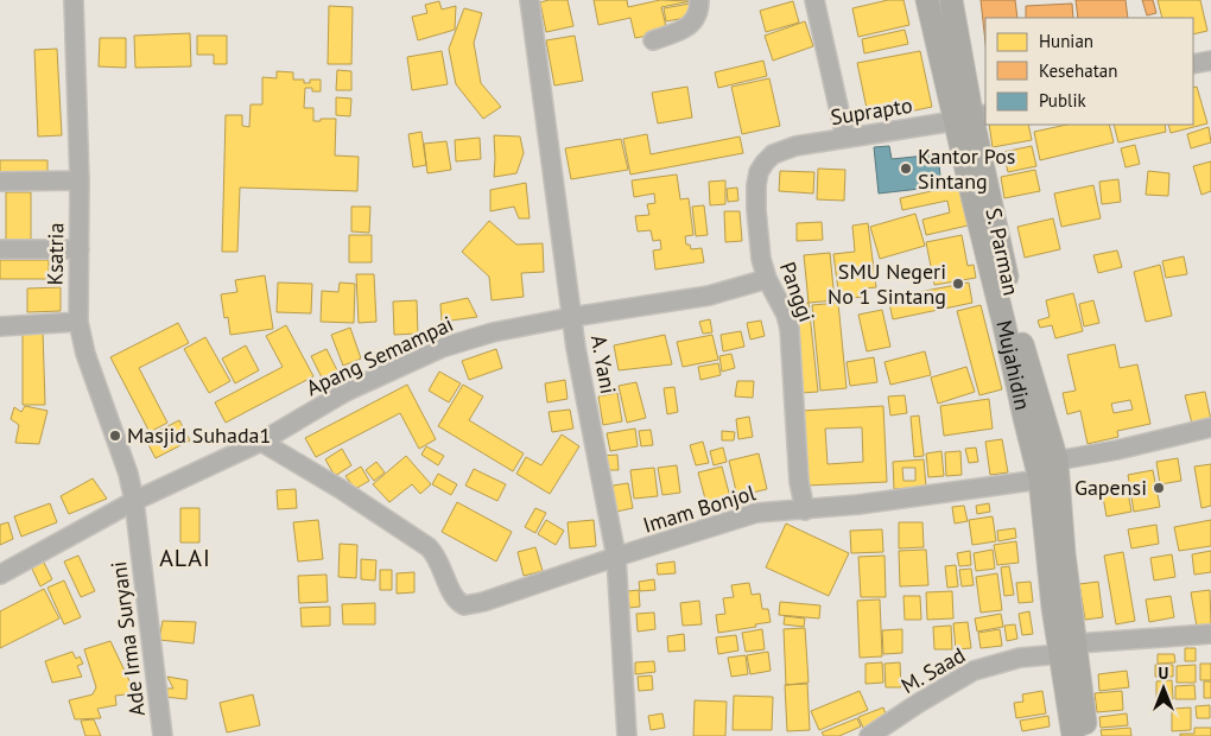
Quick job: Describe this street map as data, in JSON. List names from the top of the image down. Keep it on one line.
{"streets":{"main road":["S. Parman","Mujahidin"],"street":["Suprapto","Ksatria","Panggi","Apang Semampai","A. Yani","Imam Bonjol","Ade Irma Suryani","M. Saad"]},"crossings":[["Suprapto","S. Parman"],["Suprapto","Panggi"],["Suprapto","Mujahidin"],["S. Parman","Mujahidin"],["S. Parman","M. Saad"],["Ksatria","Apang Semampai"],["Ksatria","Ade Irma Suryani"],["Panggi","Apang Semampai"],["Panggi","Imam Bonjol"],["Apang Semampai","A. Yani"],["Apang Semampai","Imam Bonjol"],["Apang Semampai","Ade Irma Suryani"],["A. Yani","Imam Bonjol"],["Mujahidin","Imam Bonjol"],["Mujahidin","M. Saad"]],"districts":["ALAI"],"places":["Kantor Pos Sintang","SMU Negeri No 1 Sintang","Masjid Suhada1","Gapensi"],"legend":["Hunian","Kesehatan","Publik"],"north":"top"}
